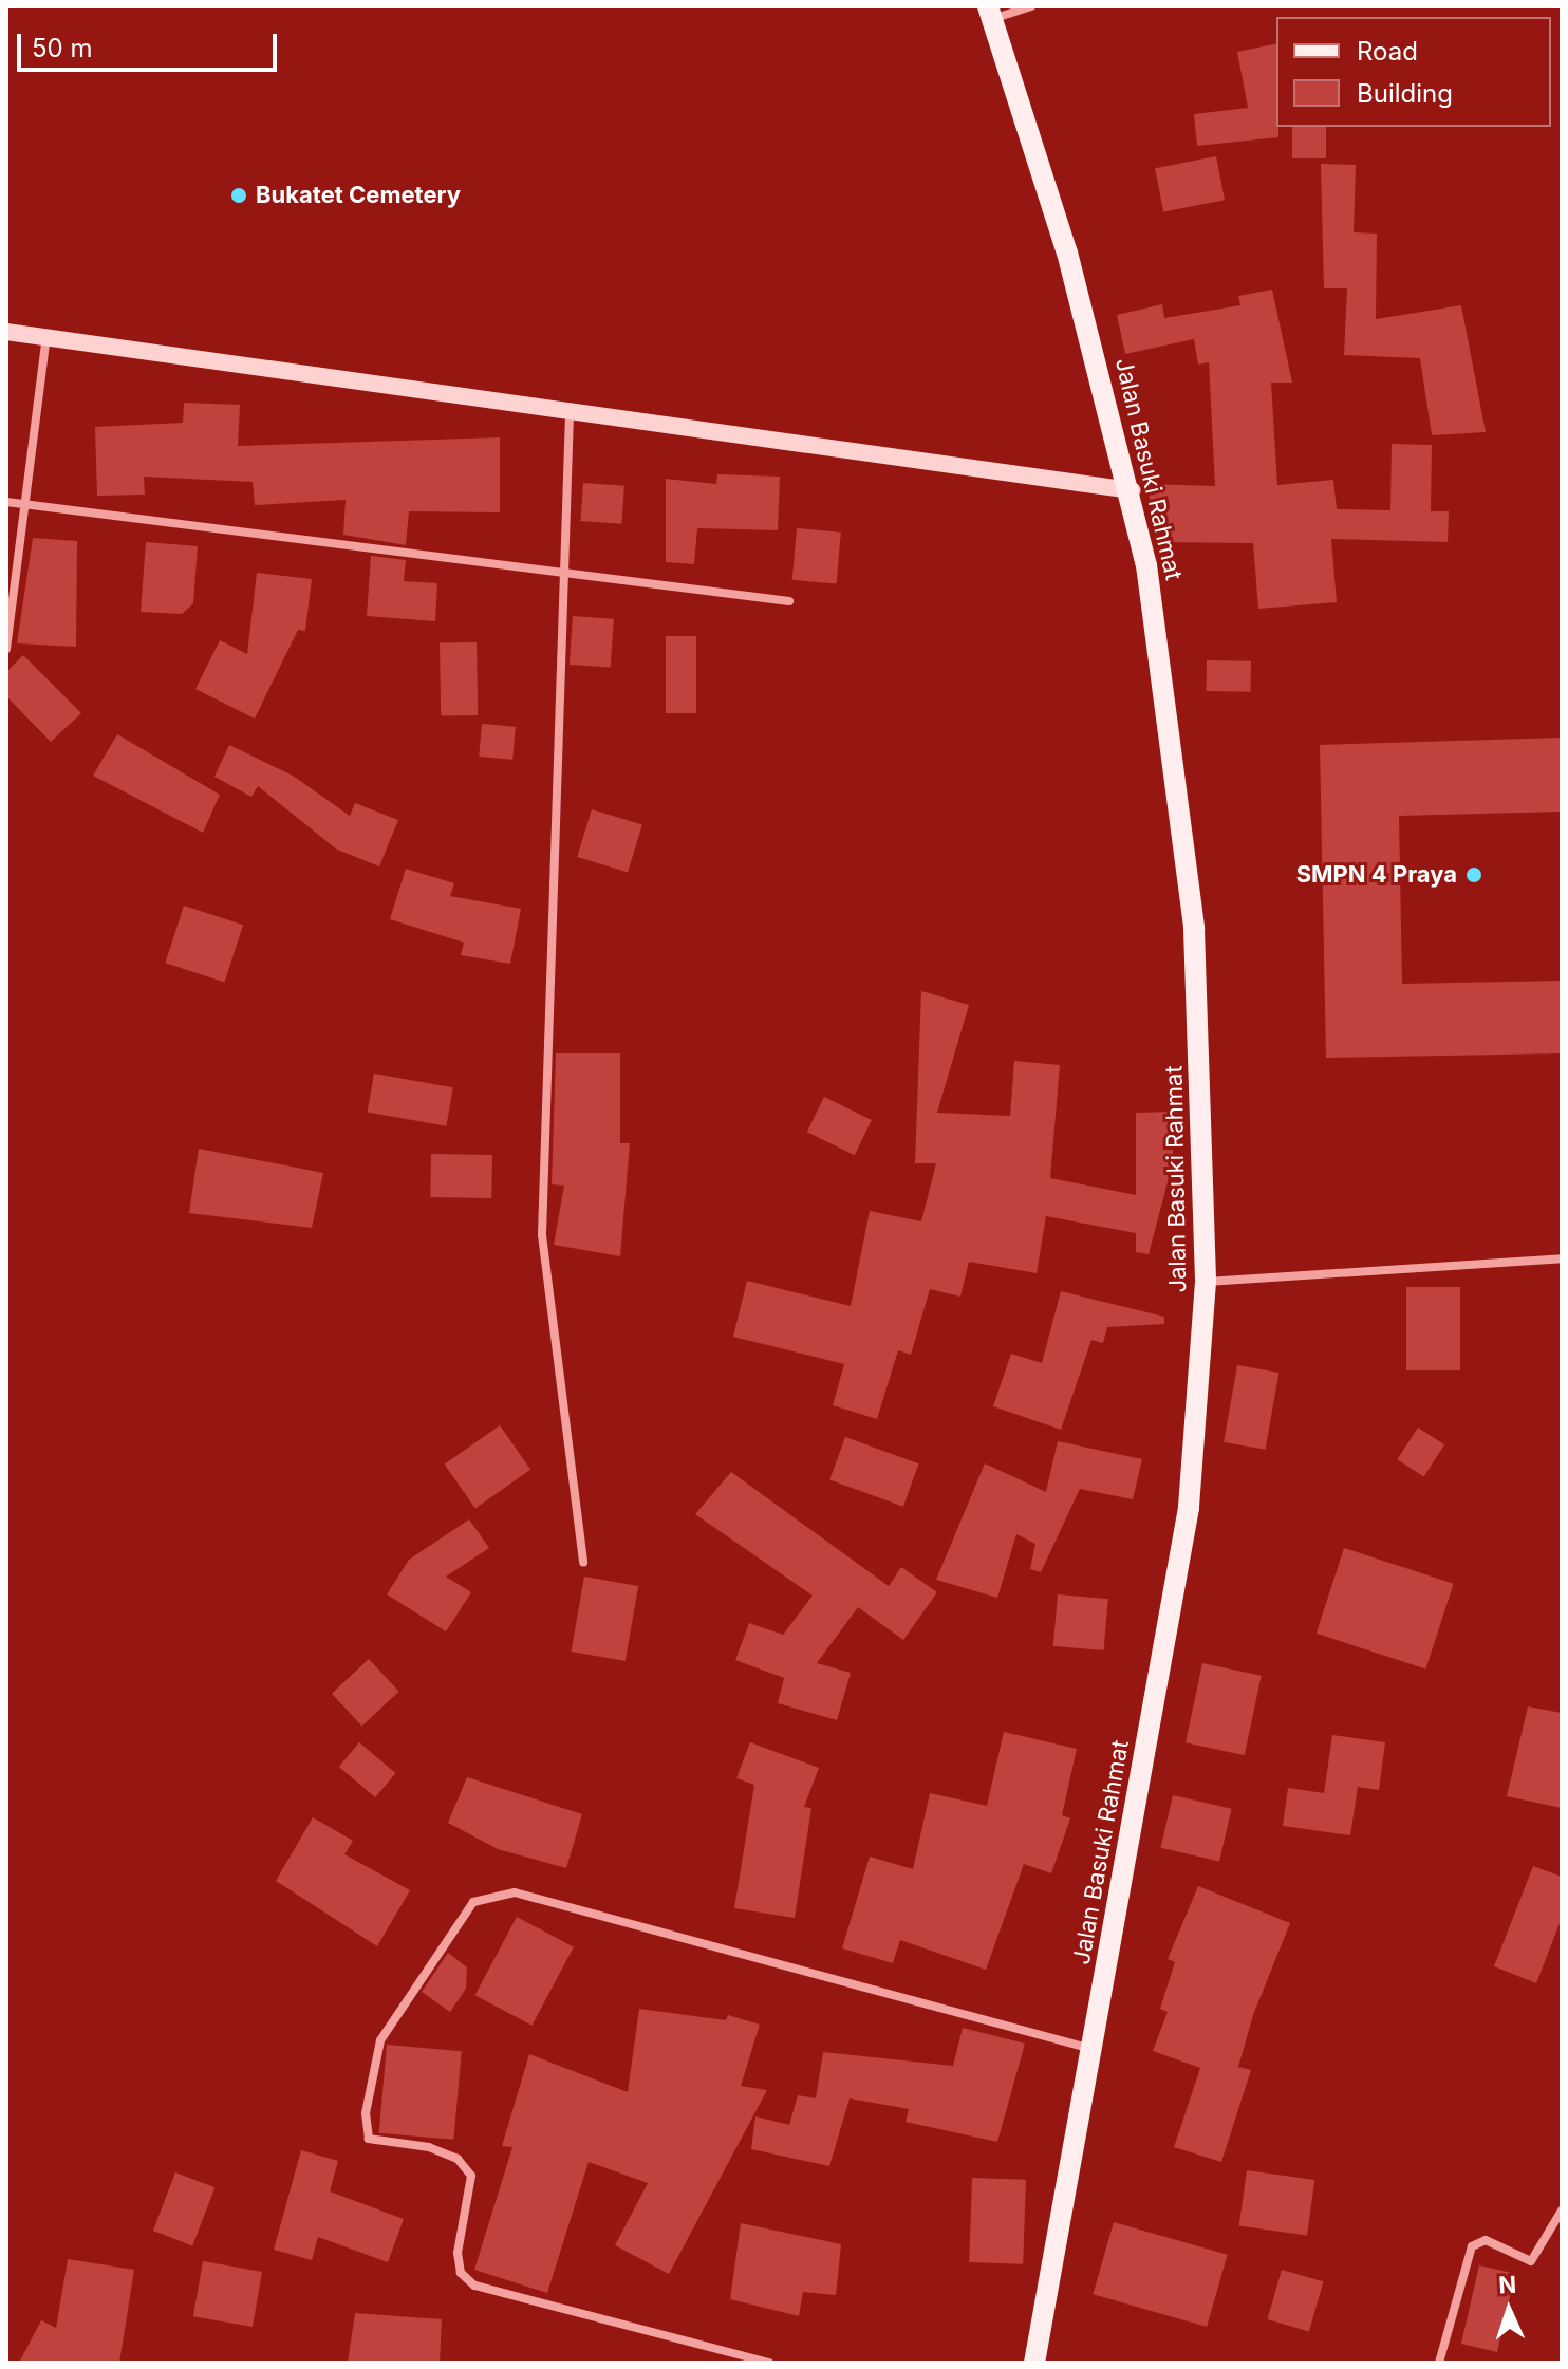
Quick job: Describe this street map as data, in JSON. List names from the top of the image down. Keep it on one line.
{"streets":{"main road":["Jalan Basuki Rahmat"]},"places":["Bukatet Cemetery","SMPN 4 Praya"],"legend":["Road","Building"],"scale_bar":"50 m","north":"top"}
